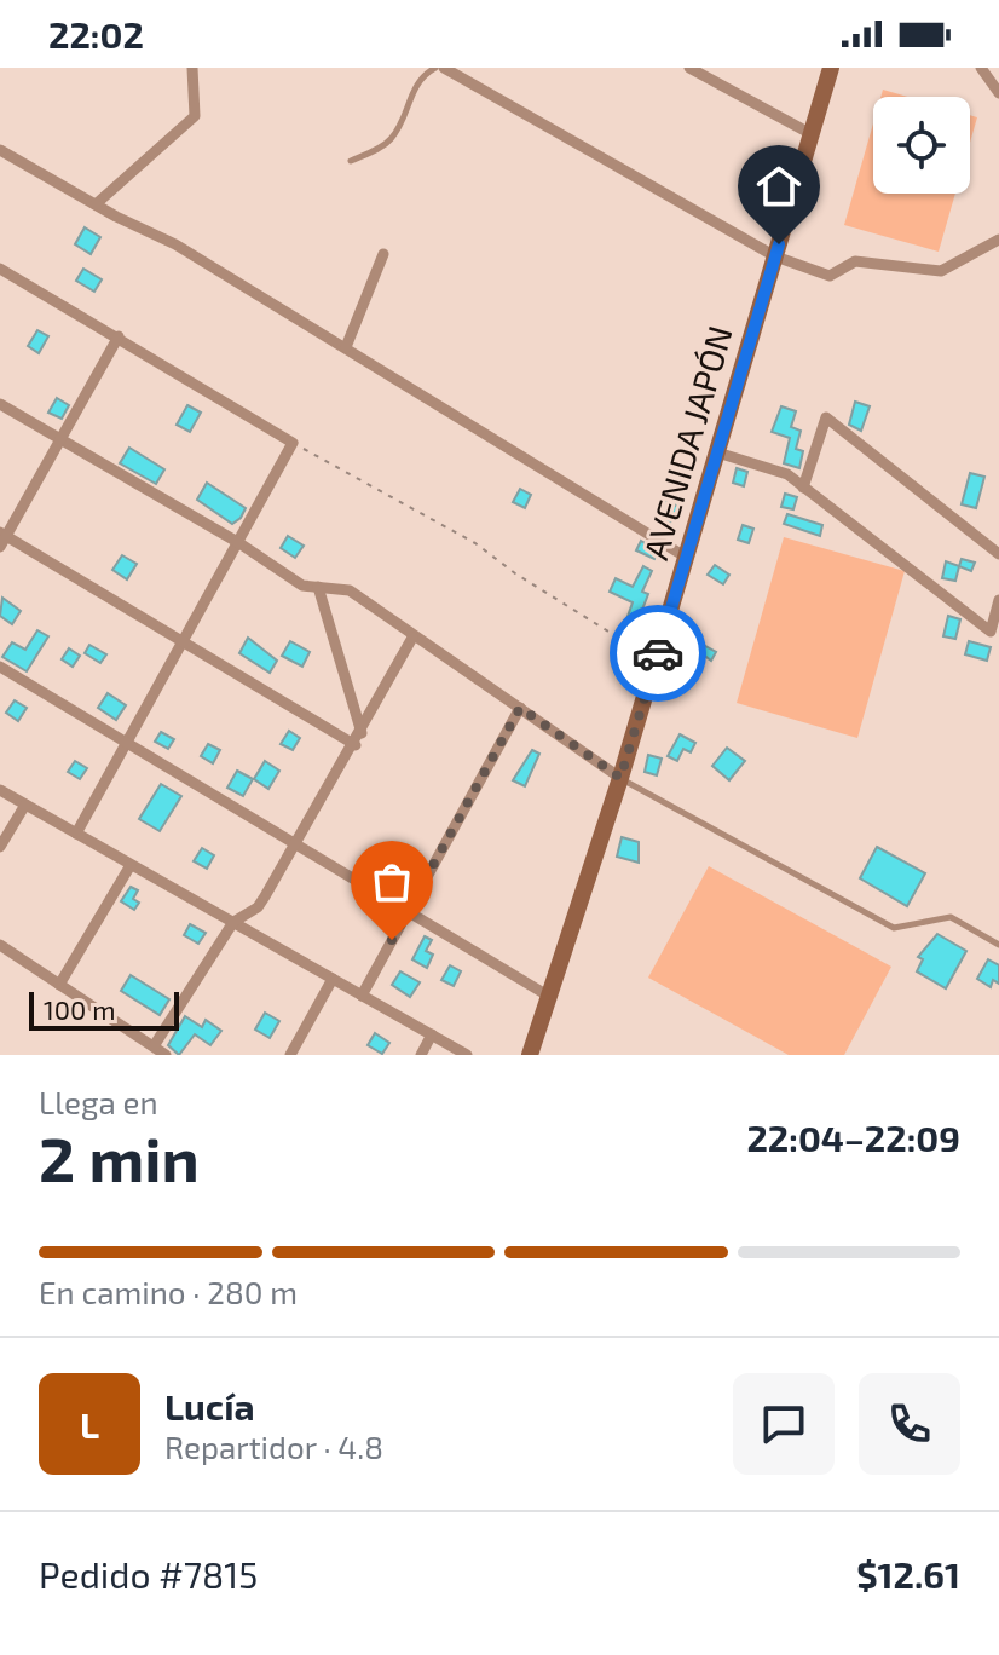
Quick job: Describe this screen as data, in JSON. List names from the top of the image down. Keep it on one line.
{"streets":{"street":["AVENIDA JAPÓN"]},"scale_bar":"100 m","page":{"status":"22:02","scale":"100 m","heading":["2 min","Llega en","22:04–22:09"],"panel":["Lucía","Repartidor · 4.8","Pedido #7815","$12.61"],"bar":"En camino · 280 m","round":"L"}}
